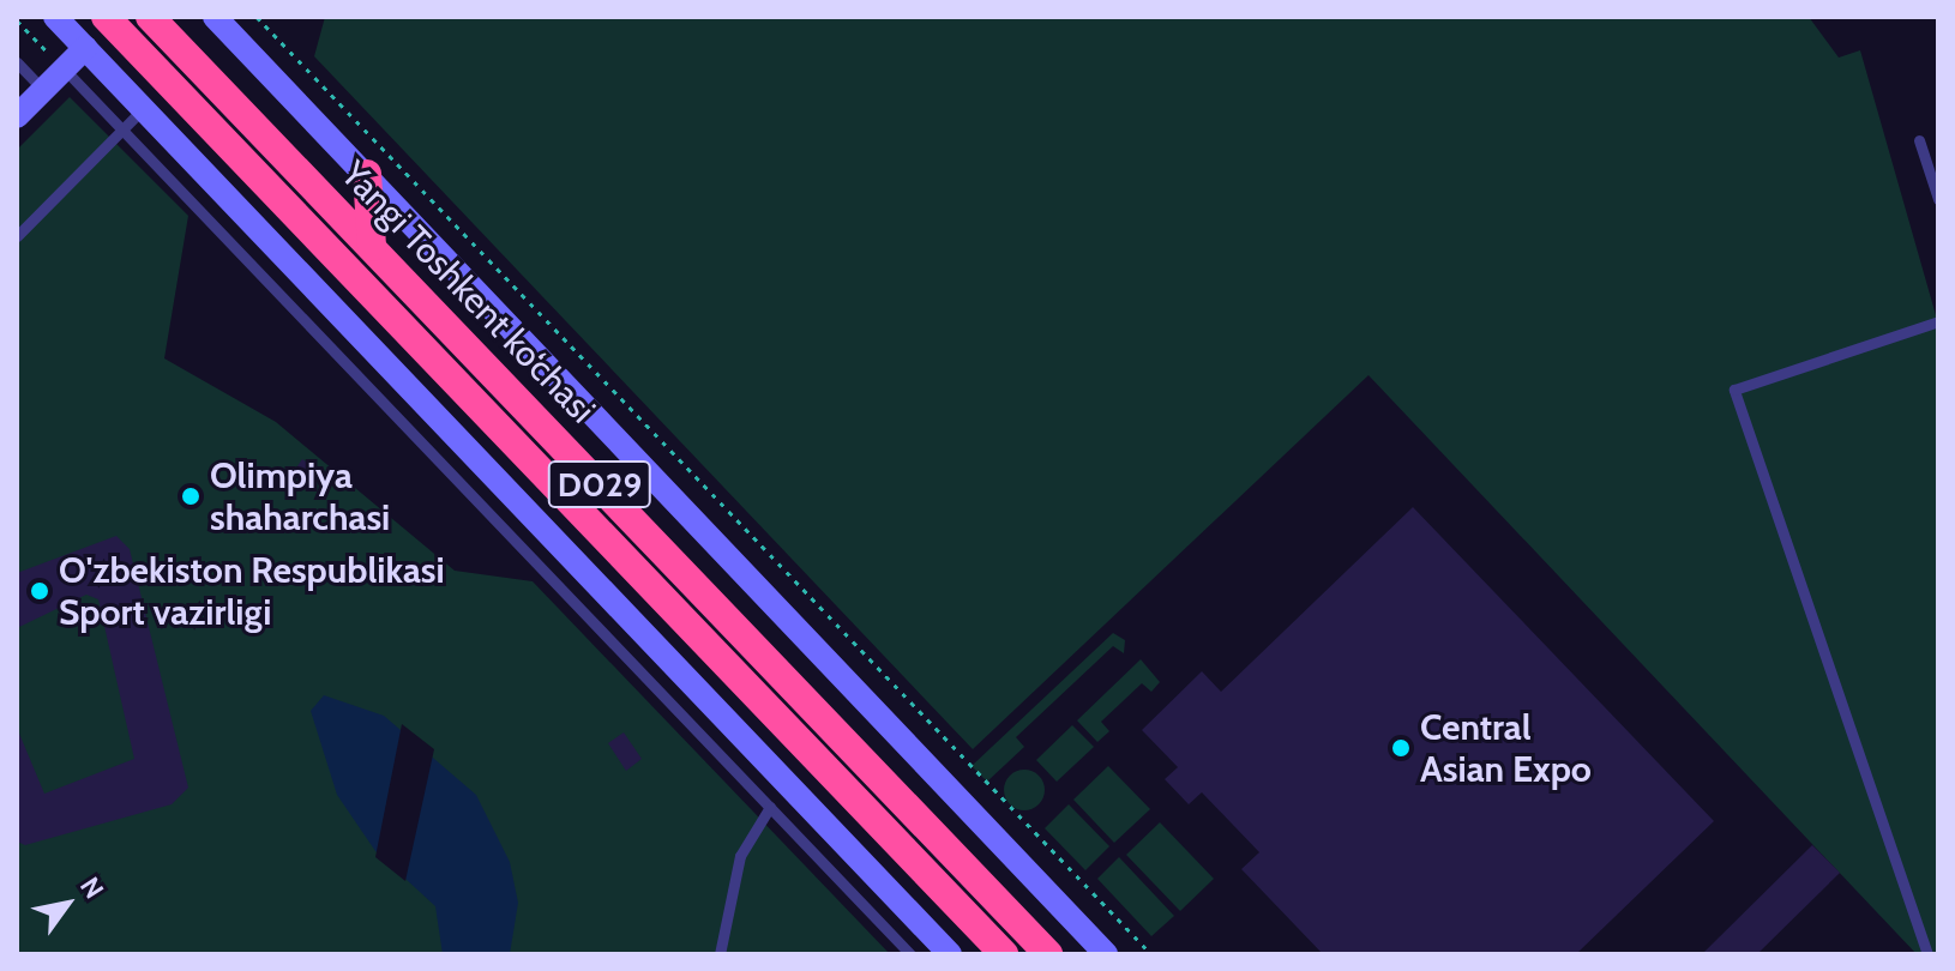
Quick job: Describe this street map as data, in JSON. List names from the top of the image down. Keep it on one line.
{"streets":{"highway":["Yangi Toshkent ko‘chasi","D029"]},"places":["Olimpiya shaharchasi","O'zbekiston Respublikasi Sport vazirligi","Central Asian Expo"],"north":"top right"}
